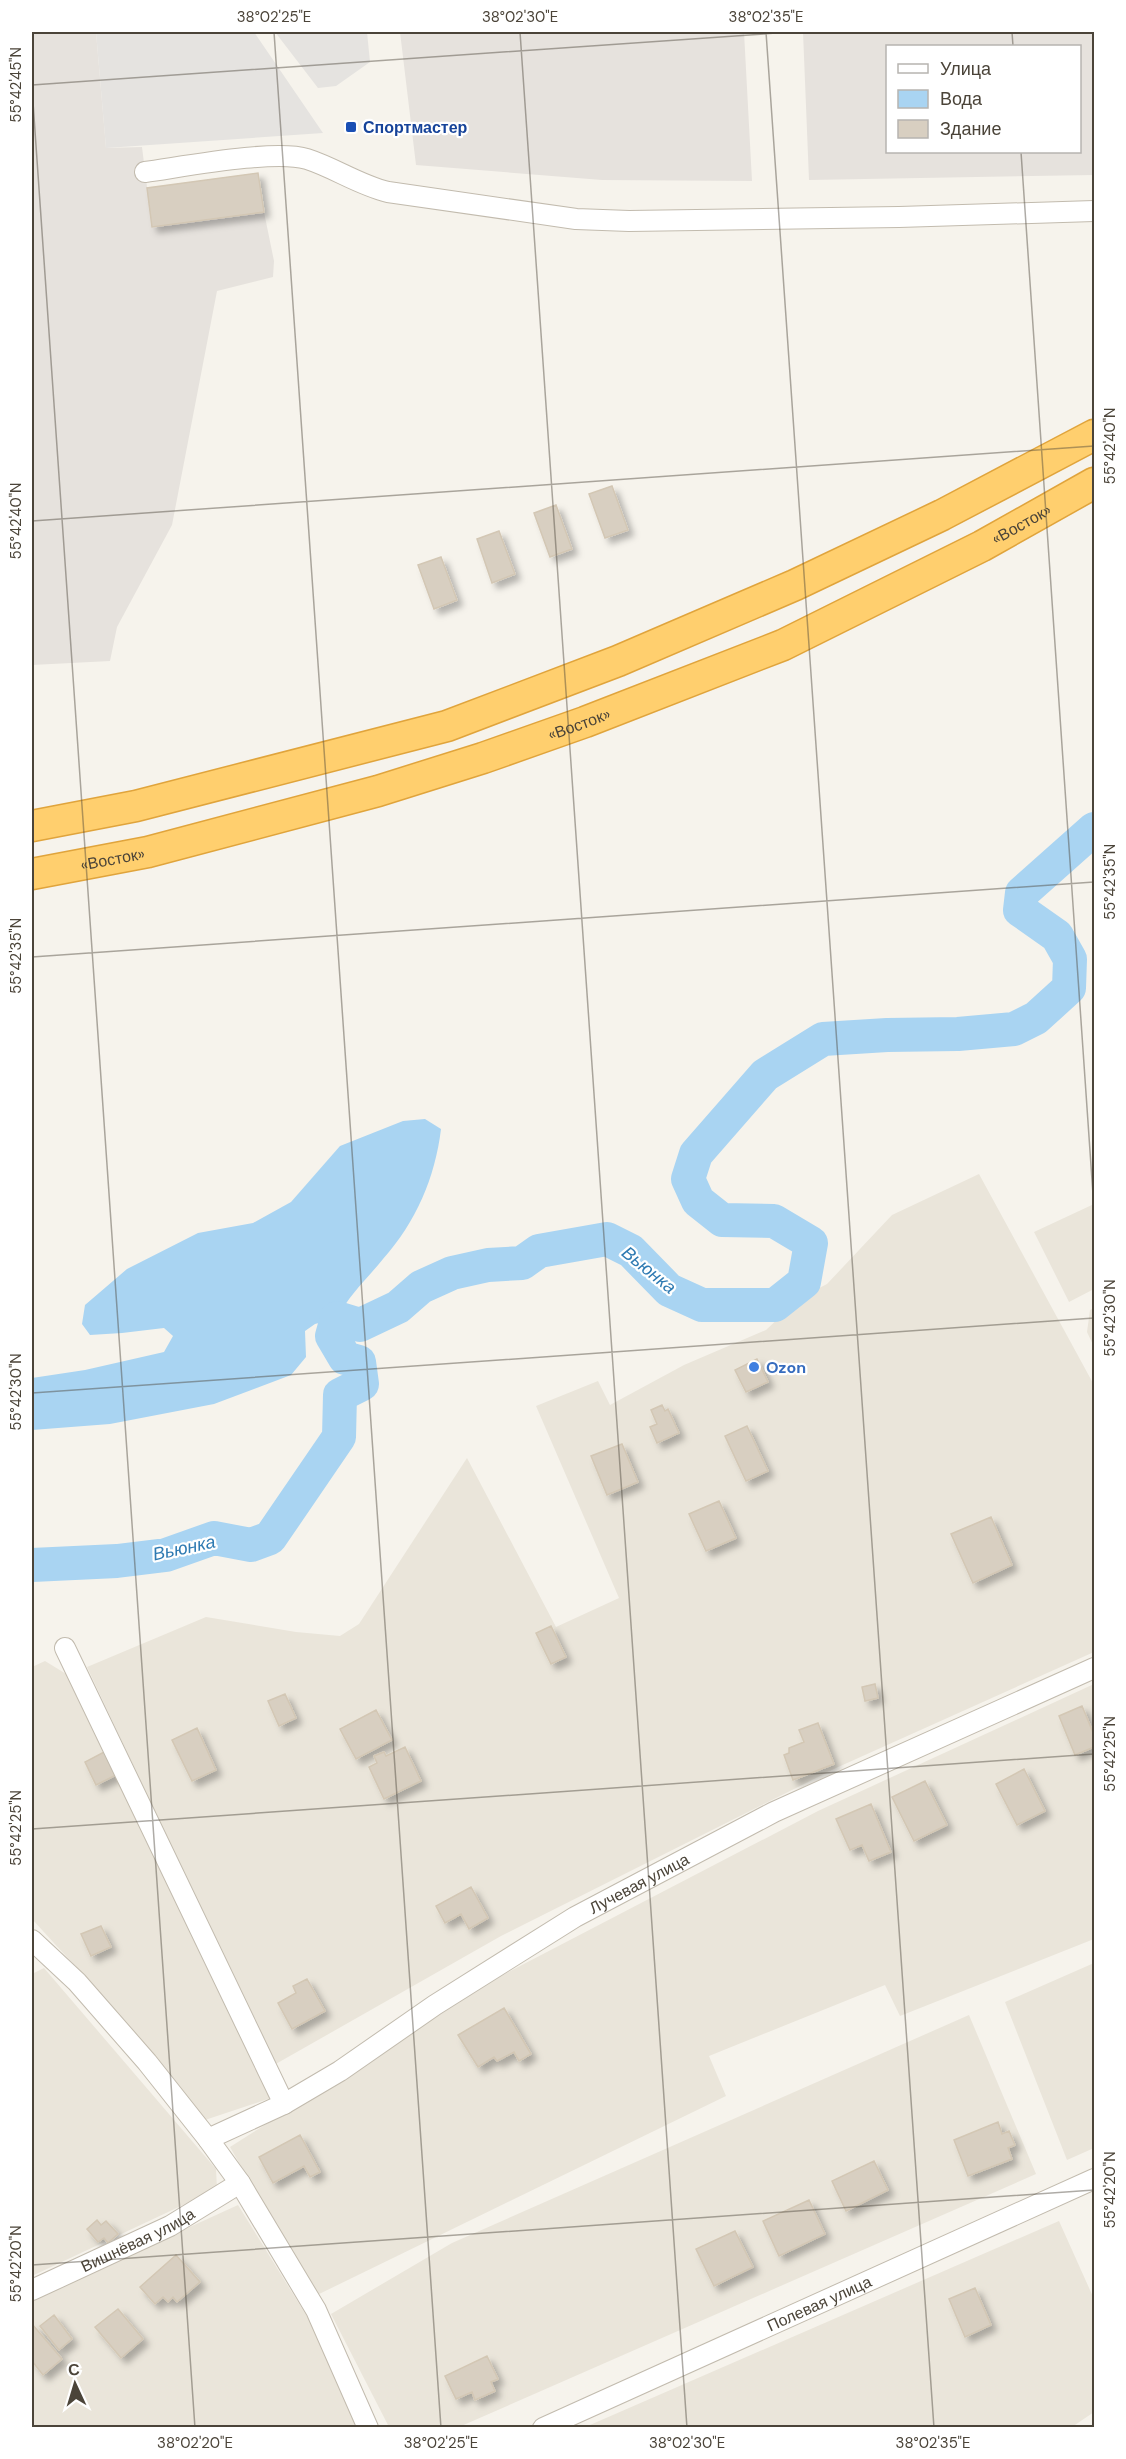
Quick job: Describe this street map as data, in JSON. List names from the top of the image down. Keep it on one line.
{"streets":{"highway":["«Восток»"],"street":["Лучевая улица","Вишнёвая улица","Полевая улица"]},"water":["Вьюнка"],"places":{"transit":["Спортмастер"],"other":["Ozon"]},"legend":["Улица","Вода","Здание"],"north":"top","coordinates":["38°02'25\"E","38°02'30\"E","38°02'35\"E","55°42'45\"N","55°42'40\"N","55°42'35\"N","55°42'30\"N","55°42'25\"N","55°42'20\"N","38°02'20\"E"]}
